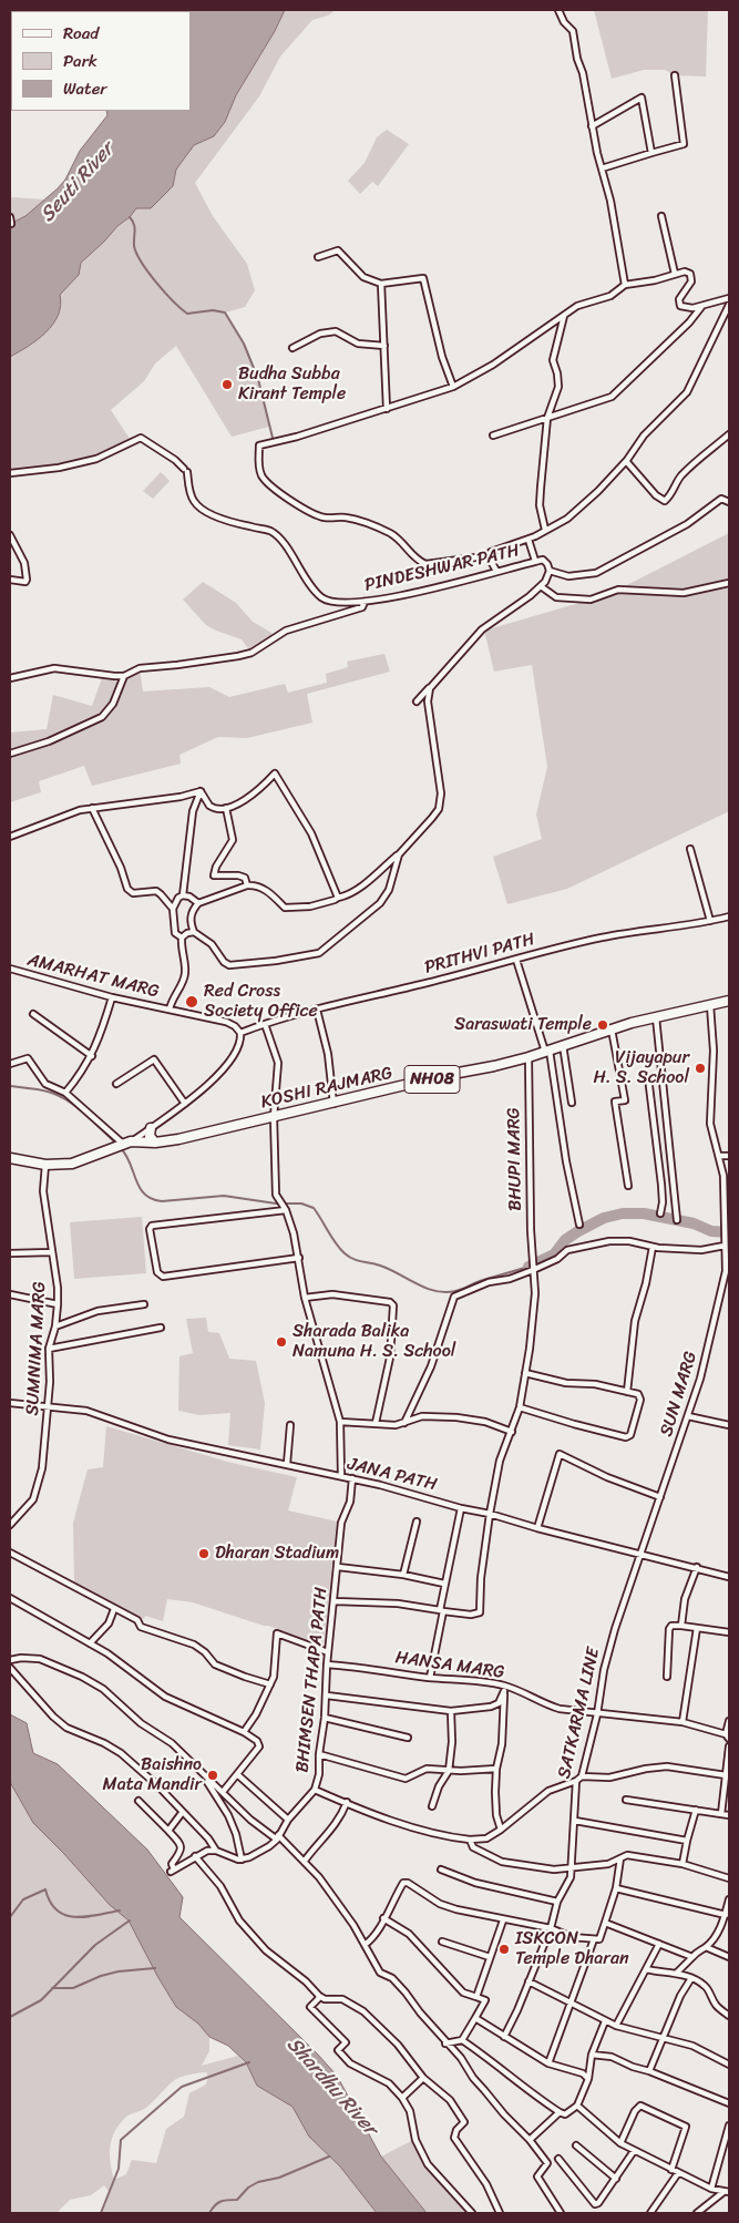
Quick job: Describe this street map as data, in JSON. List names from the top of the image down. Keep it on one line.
{"streets":{"main road":["NH08","KOSHI RAJMARG"],"street":["PINDESHWAR PATH","PRITHVI PATH","AMARHAT MARG","BHUPI MARG","SUMNIMA MARG","SUN MARG","JANA PATH","HANSA MARG","BHIMSEN THAPA PATH","SATKARMA LINE"]},"crossings":[["PRITHVI PATH","AMARHAT MARG"],["KOSHI RAJMARG","BHUPI MARG"],["KOSHI RAJMARG","SUMNIMA MARG"],["BHUPI MARG","JANA PATH"],["SUMNIMA MARG","JANA PATH"],["SUN MARG","JANA PATH"],["SUN MARG","SATKARMA LINE"],["JANA PATH","BHIMSEN THAPA PATH"],["JANA PATH","SATKARMA LINE"],["HANSA MARG","BHIMSEN THAPA PATH"],["HANSA MARG","SATKARMA LINE"]],"water":["Seuti River","Shardhu River"],"places":["Budha Subba Kirant Temple","Red Cross Society Office","Saraswati Temple","Vijayapur H. S. School","Sharada Balika Namuna H. S. School","Dharan Stadium","Baishno Mata Mandir","ISKCON Temple Dharan"],"legend":["Road","Park","Water"]}
